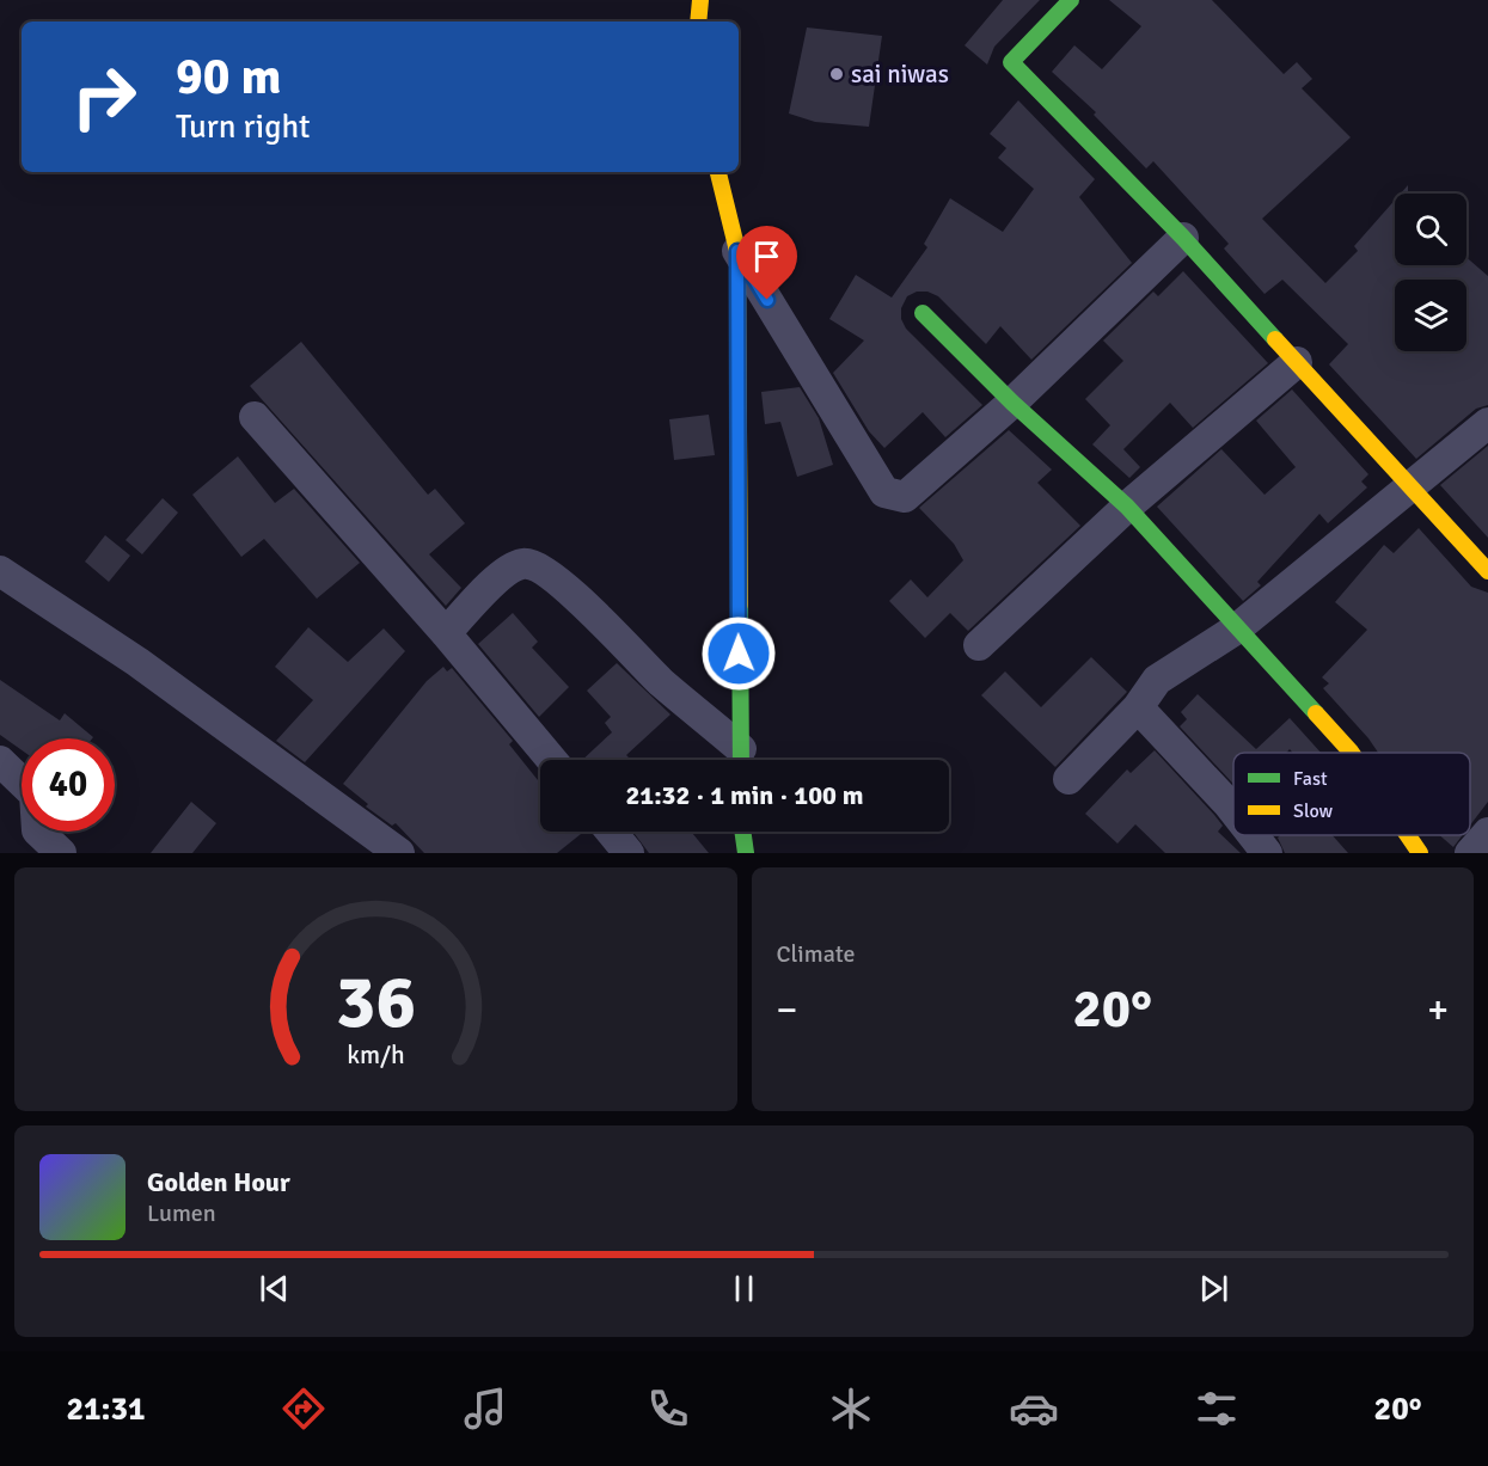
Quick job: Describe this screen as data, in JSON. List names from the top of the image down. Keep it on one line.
{"places":["sai niwas"],"legend":["Fast","Slow"],"page":{"turn":["90 m","Turn right"],"limit":"40","trip":"21:32 · 1 min · 100 m","tile":"Climate","heat":["−","20°","+"],"song":["Golden Hour","Lumen"],"tabs":["21:31","20°"],"gauge":["36","km/h"]}}
